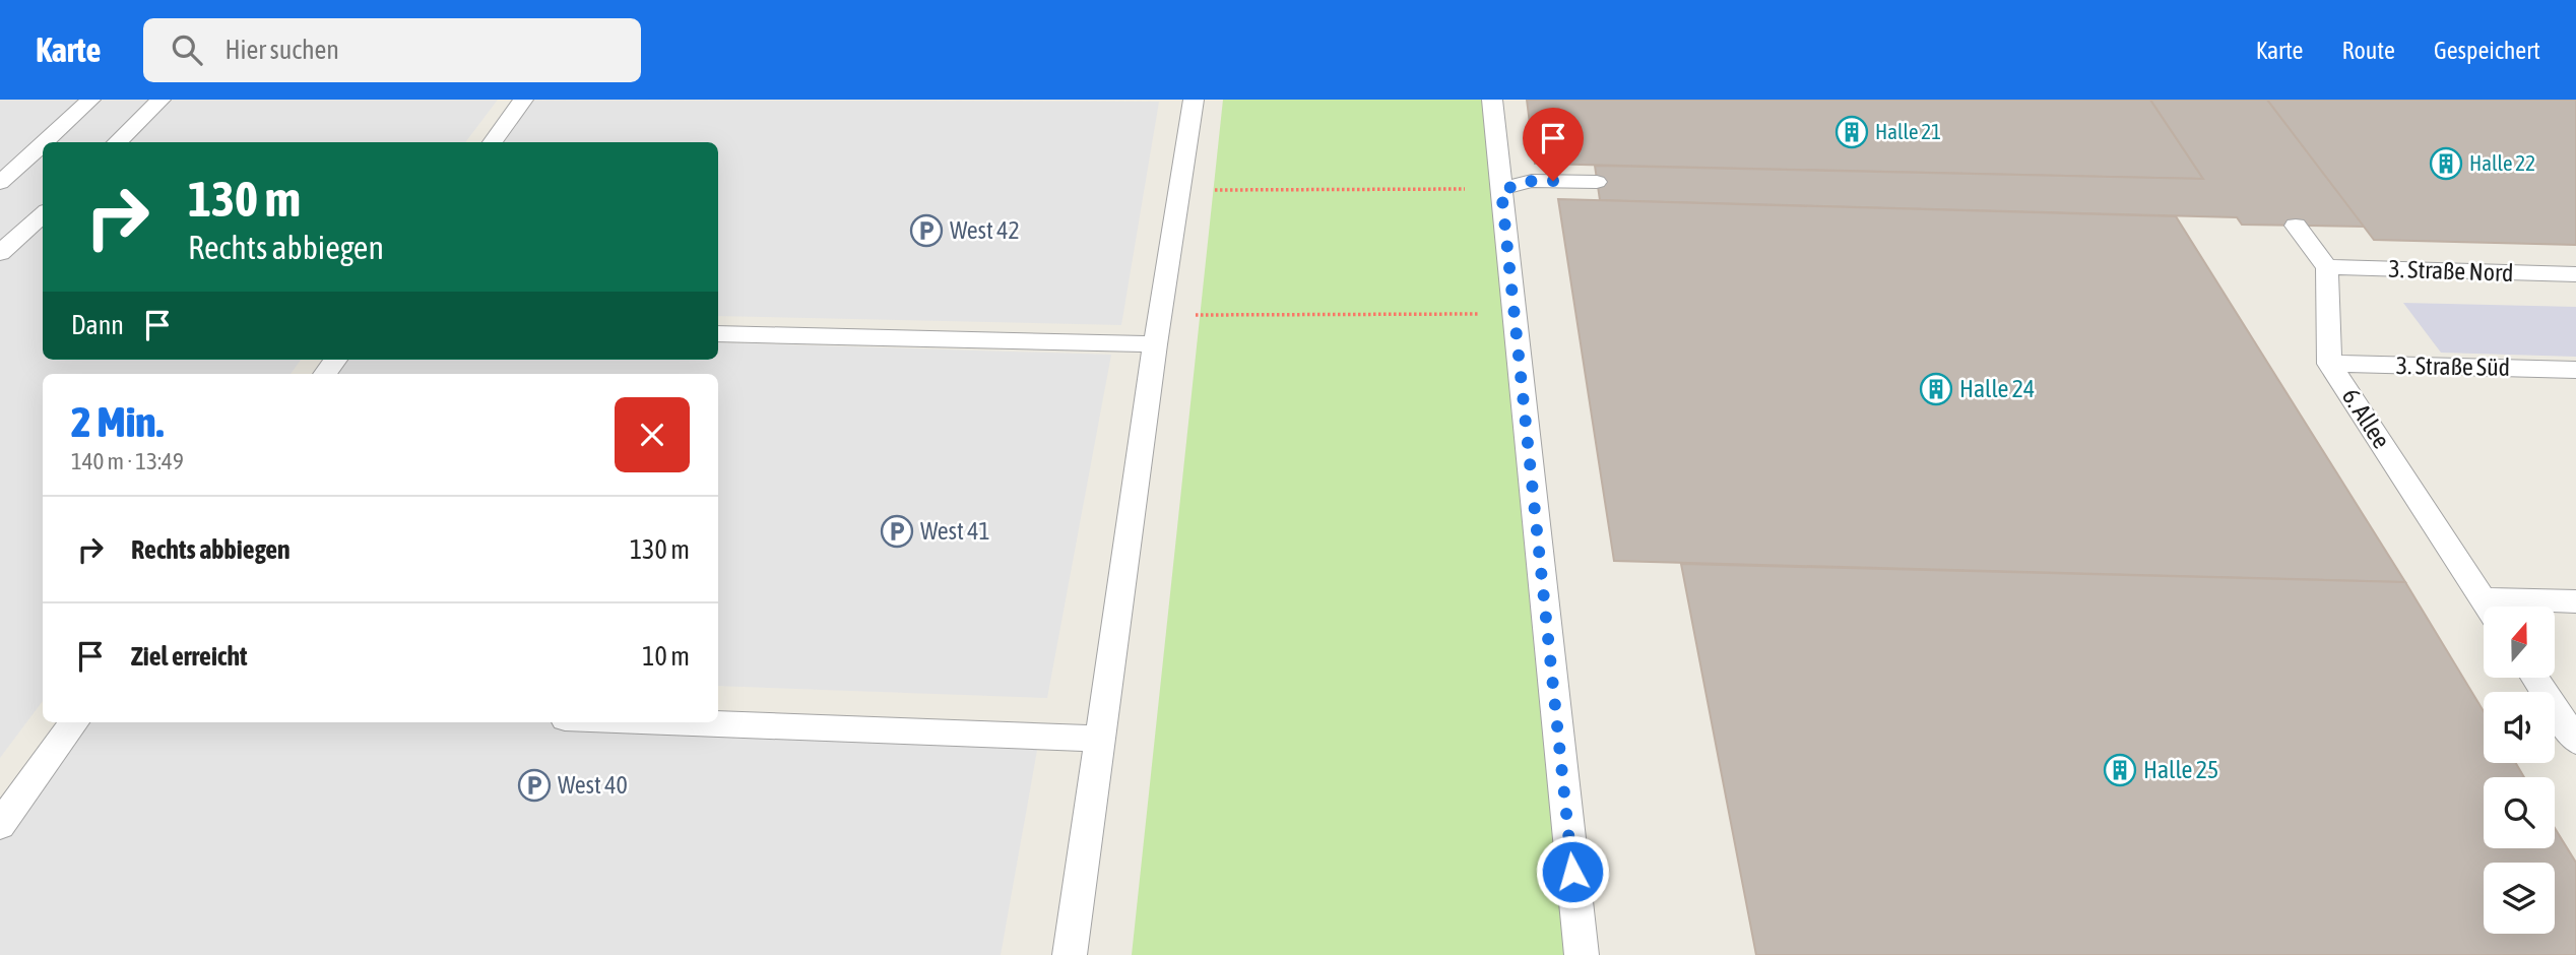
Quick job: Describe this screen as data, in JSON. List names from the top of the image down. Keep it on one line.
{"streets":{"lane":["3. Straße Nord","3. Straße Süd","6. Allee"]},"crossings":[["3. Straße Nord","6. Allee"],["3. Straße Süd","6. Allee"]],"places":{"building":["Halle 21","Halle 22","Halle 24","Halle 25"],"parking":["West 42","West 41","West 40"]},"north":"top","page":{"header":"Karte","search":"Hier suchen","nav":["Karte","Route","Gespeichert"],"turn":["130 m","Rechts abbiegen"],"then":"Dann","heading":["2 Min.","140 m · 13:49"],"list":[{"name":"Rechts abbiegen","value":"130 m"},{"name":"Ziel erreicht","value":"10 m"}]}}
